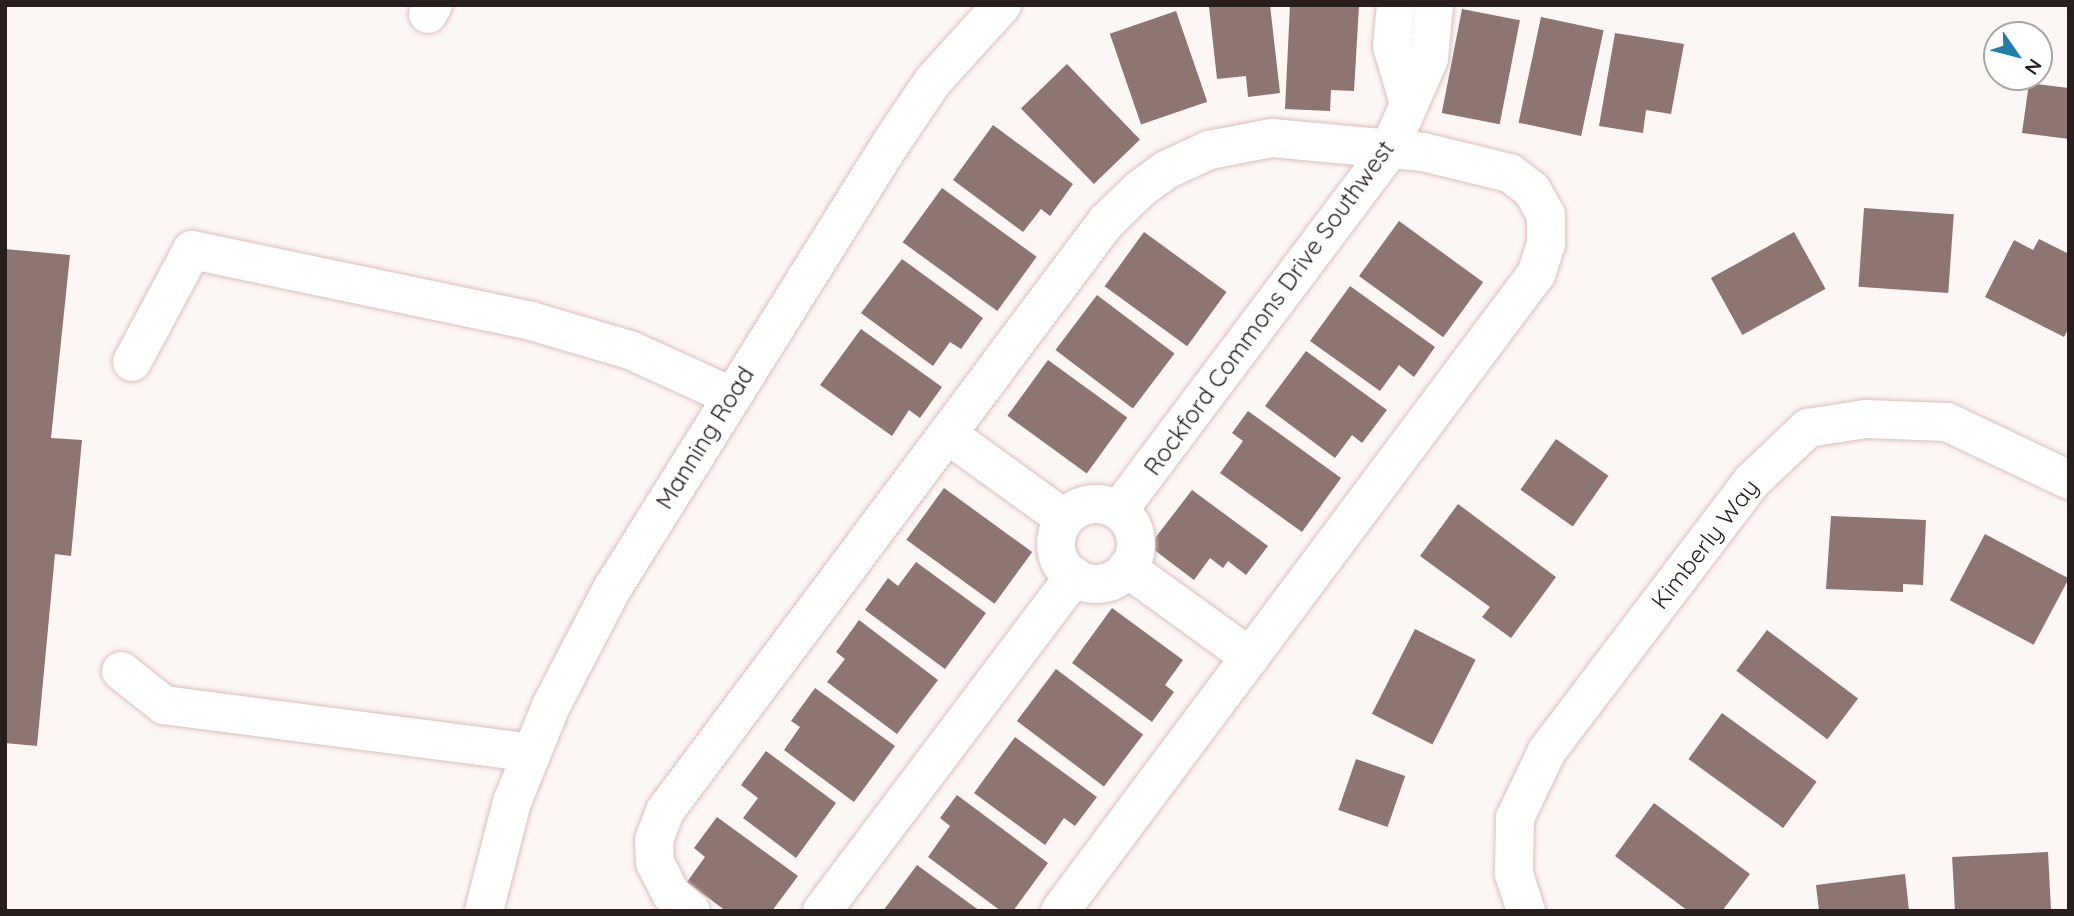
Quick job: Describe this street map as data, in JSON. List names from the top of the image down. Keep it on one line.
{"streets":{"street":["Rockford Commons Drive Southwest","Manning Road","Kimberly Way"]},"north":"bottom right"}
